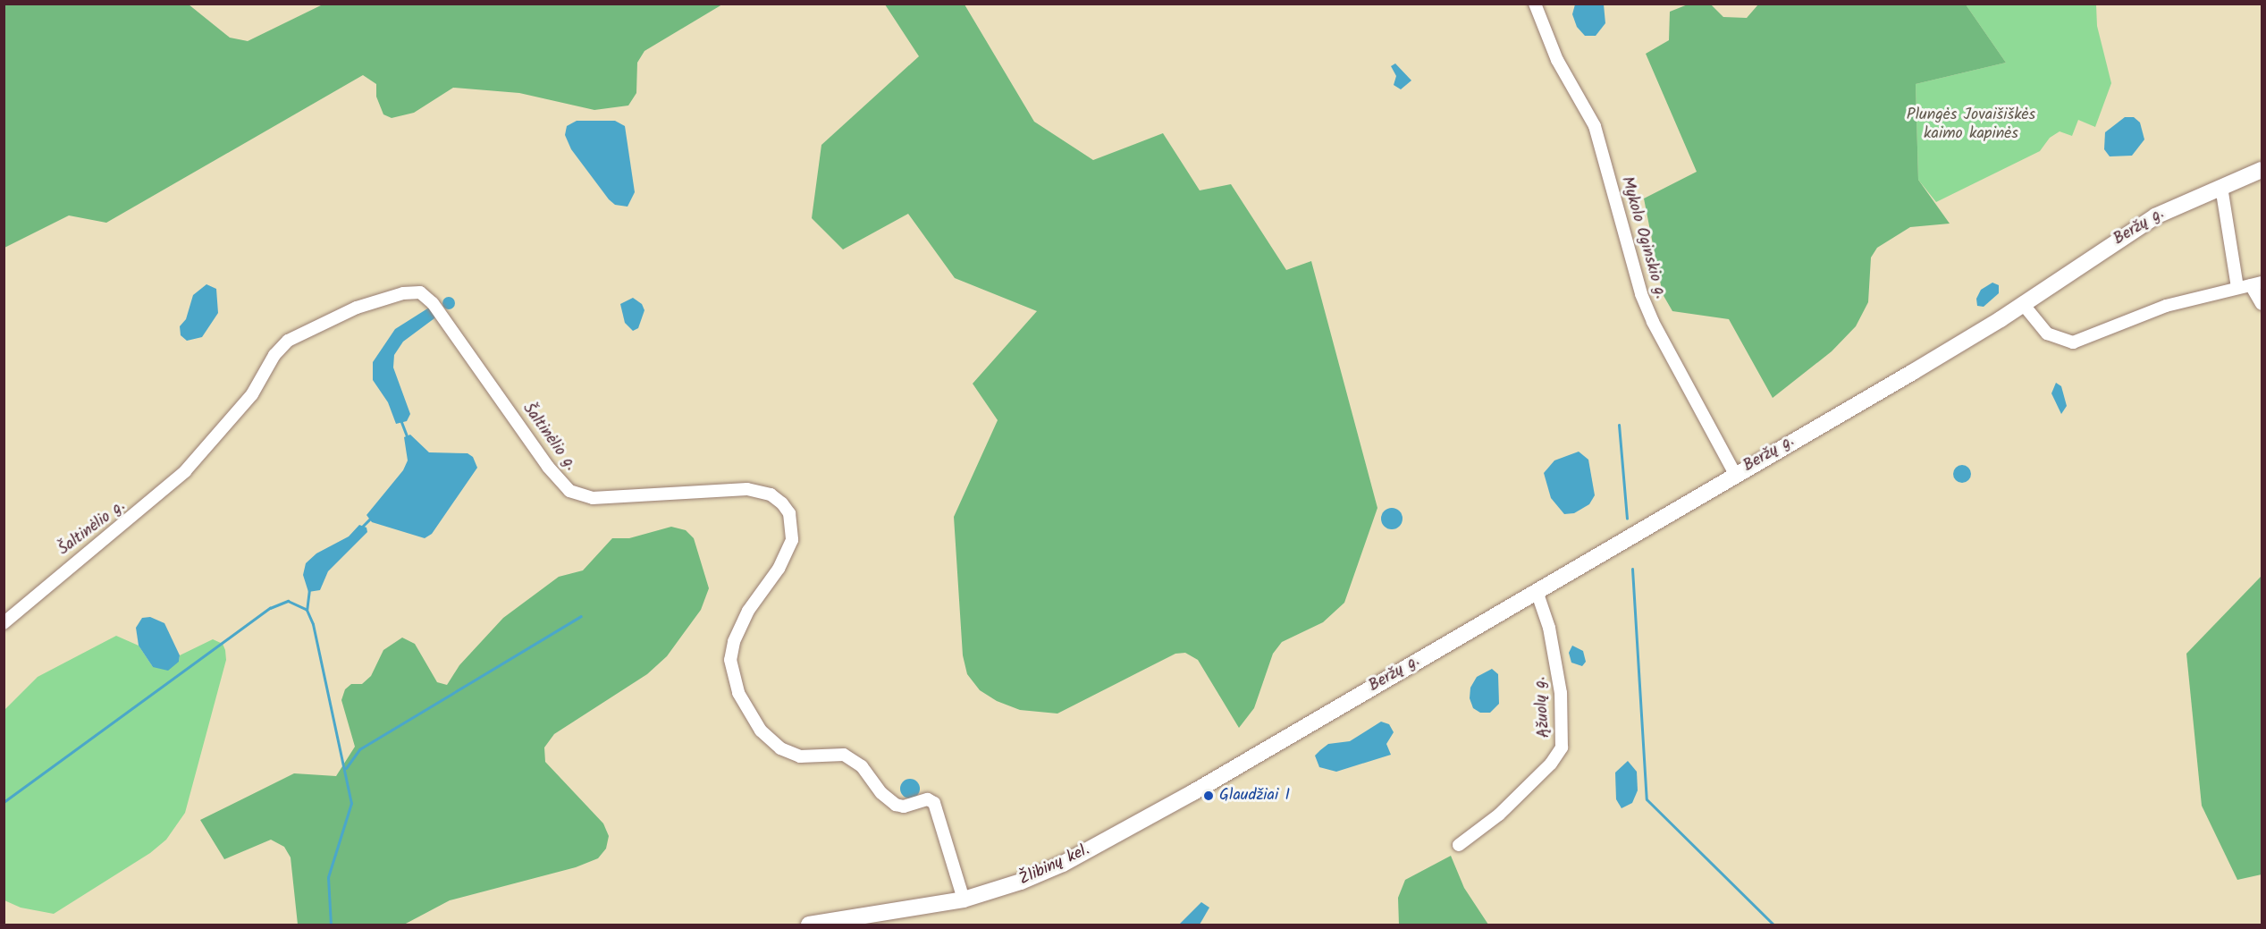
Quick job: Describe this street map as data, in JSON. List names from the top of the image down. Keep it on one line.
{"streets":{"main road":["Beržų g.","Žlibinų kel."],"street":["Mykolo Oginskio g.","Šaltinėlio g.","Ąžuolų g."]},"crossings":[["Beržų g.","Mykolo Oginskio g."],["Beržų g.","Ąžuolų g."],["Beržų g.","Žlibinų kel."],["Šaltinėlio g.","Žlibinų kel."]],"parks":["Plungės Jovaišiškės kaimo kapinės"],"places":["Glaudžiai I"]}
